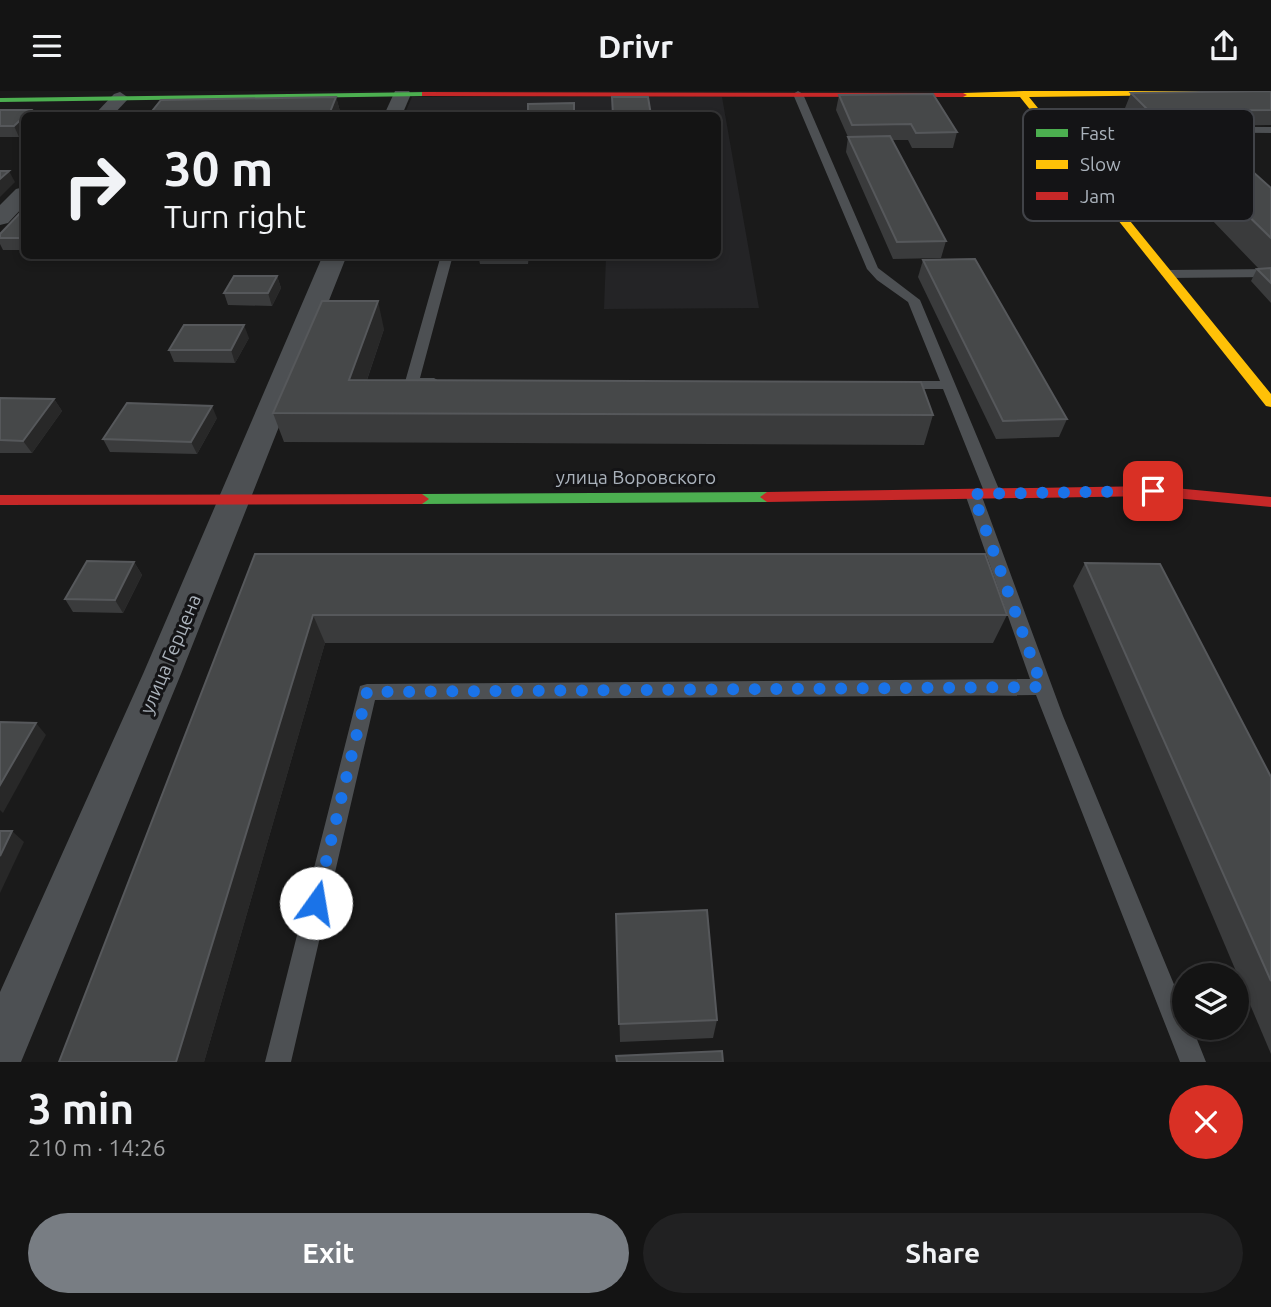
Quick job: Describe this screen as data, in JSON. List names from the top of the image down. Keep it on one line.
{"streets":{"street":["улица Воровского","улица Герцена"]},"crossings":[["улица Воровского","улица Герцена"]],"legend":["Fast","Slow","Jam"],"page":{"header":"Drivr","turn":["30 m","Turn right"],"heading":["3 min","210 m · 14:26"],"buttons":["Exit","Share"]}}
